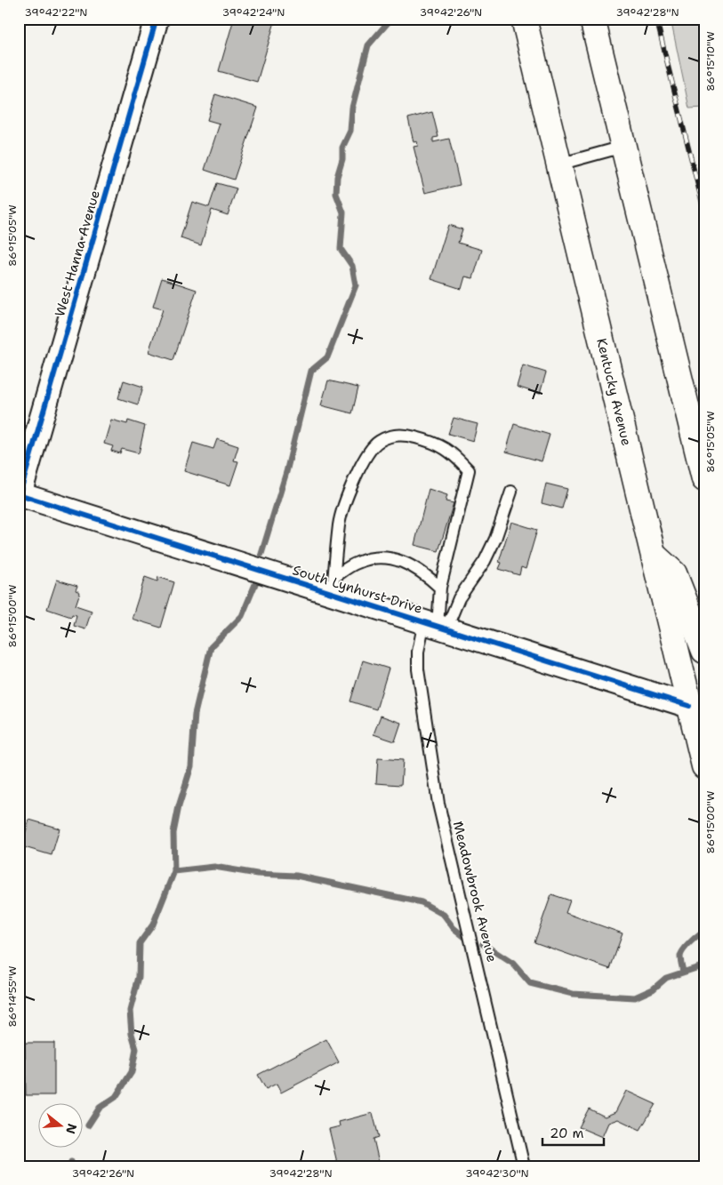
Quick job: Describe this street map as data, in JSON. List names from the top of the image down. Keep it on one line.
{"streets":{"main road":["Kentucky Avenue"],"street":["West Hanna Avenue","South Lynhurst Drive"],"lane":["Meadowbrook Avenue"]},"crossings":[["West Hanna Avenue","South Lynhurst Drive"],["Kentucky Avenue","South Lynhurst Drive"],["South Lynhurst Drive","Meadowbrook Avenue"]],"scale_bar":"20 m","north":"right","coordinates":["39°42'22\"N","39°42'24\"N","39°42'26\"N","39°42'28\"N","86°15'10\"W","86°15'05\"W","86°15'00\"W","86°14'55\"W","39°42'30\"N"]}
